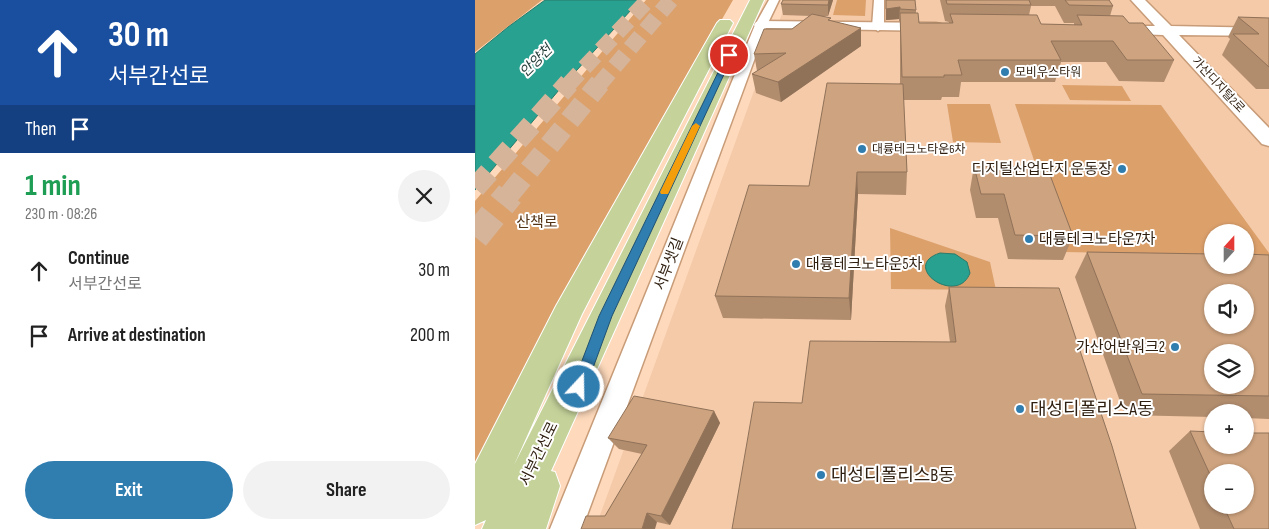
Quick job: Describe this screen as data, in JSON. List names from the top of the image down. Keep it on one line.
{"streets":{"main road":["서부간선로"],"street":["가산디지털2로","서부샛길"]},"water":["안양천"],"parks":["산책로"],"places":["모비우스타워","대륭테크노타운6차","디지털산업단지 운동장","대륭테크노타운7차","대륭테크노타운5차","가산어반워크2","대성디폴리스A동","대성디폴리스B동"],"north":"top","page":{"turn":["30 m","서부간선로"],"then":"Then","heading":["1 min","230 m · 08:26"],"map_buttons":["+","−"],"list":[{"name":"Continue","note":"서부간선로","value":"30 m"},{"name":"Arrive at destination","value":"200 m"}],"buttons":["Exit","Share"]}}
